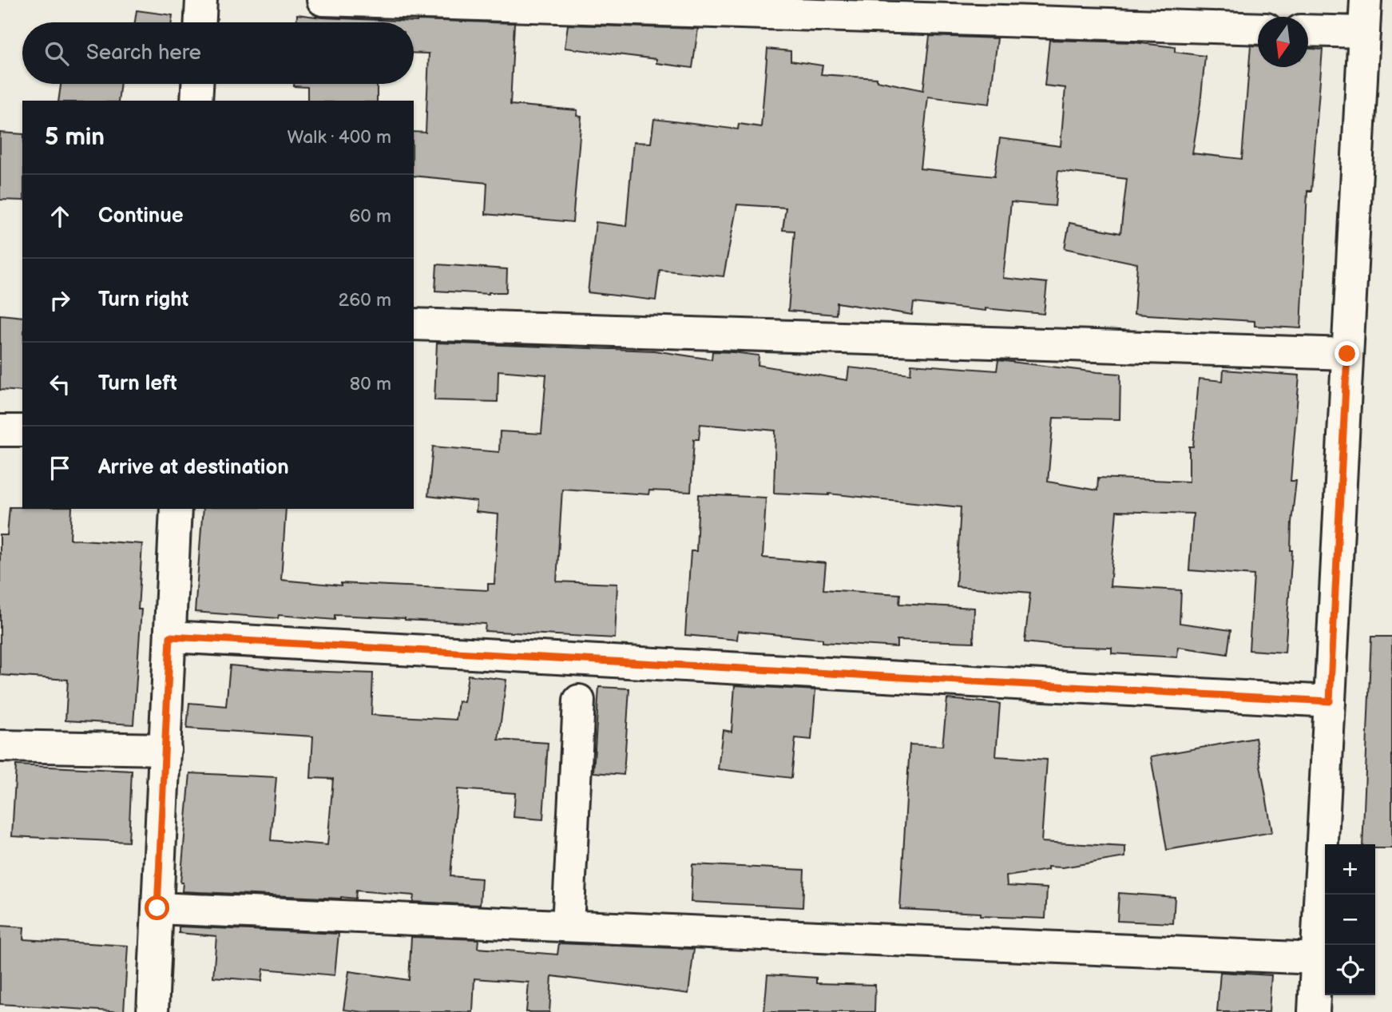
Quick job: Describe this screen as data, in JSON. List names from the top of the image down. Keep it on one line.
{"north":"bottom","page":{"search":"Search here","heading":["5 min","Walk · 400 m"],"list":[["Continue","60 m"],["Turn right","260 m"],["Turn left","80 m"],"Arrive at destination"],"map_buttons":["+","−"]}}
